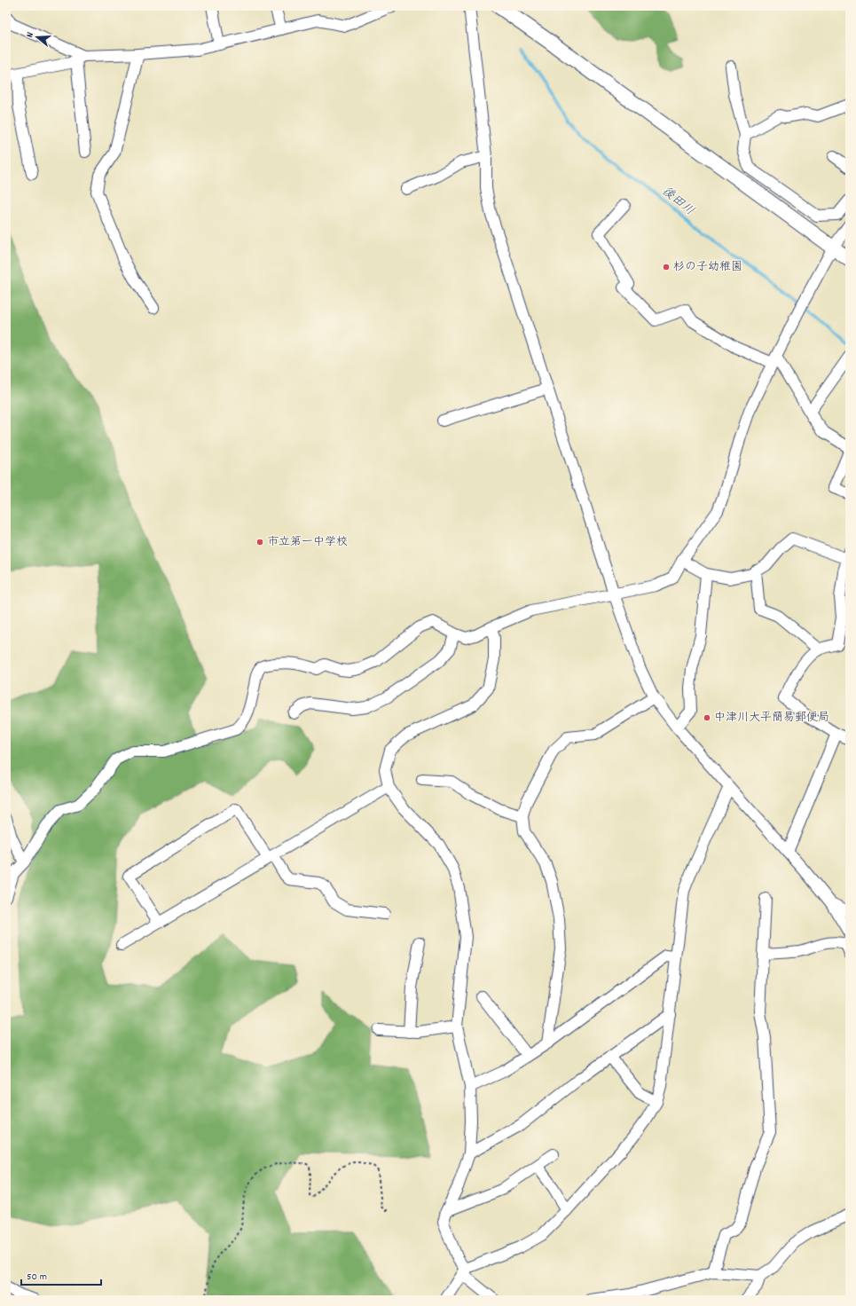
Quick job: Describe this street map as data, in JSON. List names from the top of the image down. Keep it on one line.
{"water":["後田川"],"places":["杉の子幼稚園","市立第一中学校","中津川大平簡易郵便局"],"scale_bar":"50 m","north":"left"}
